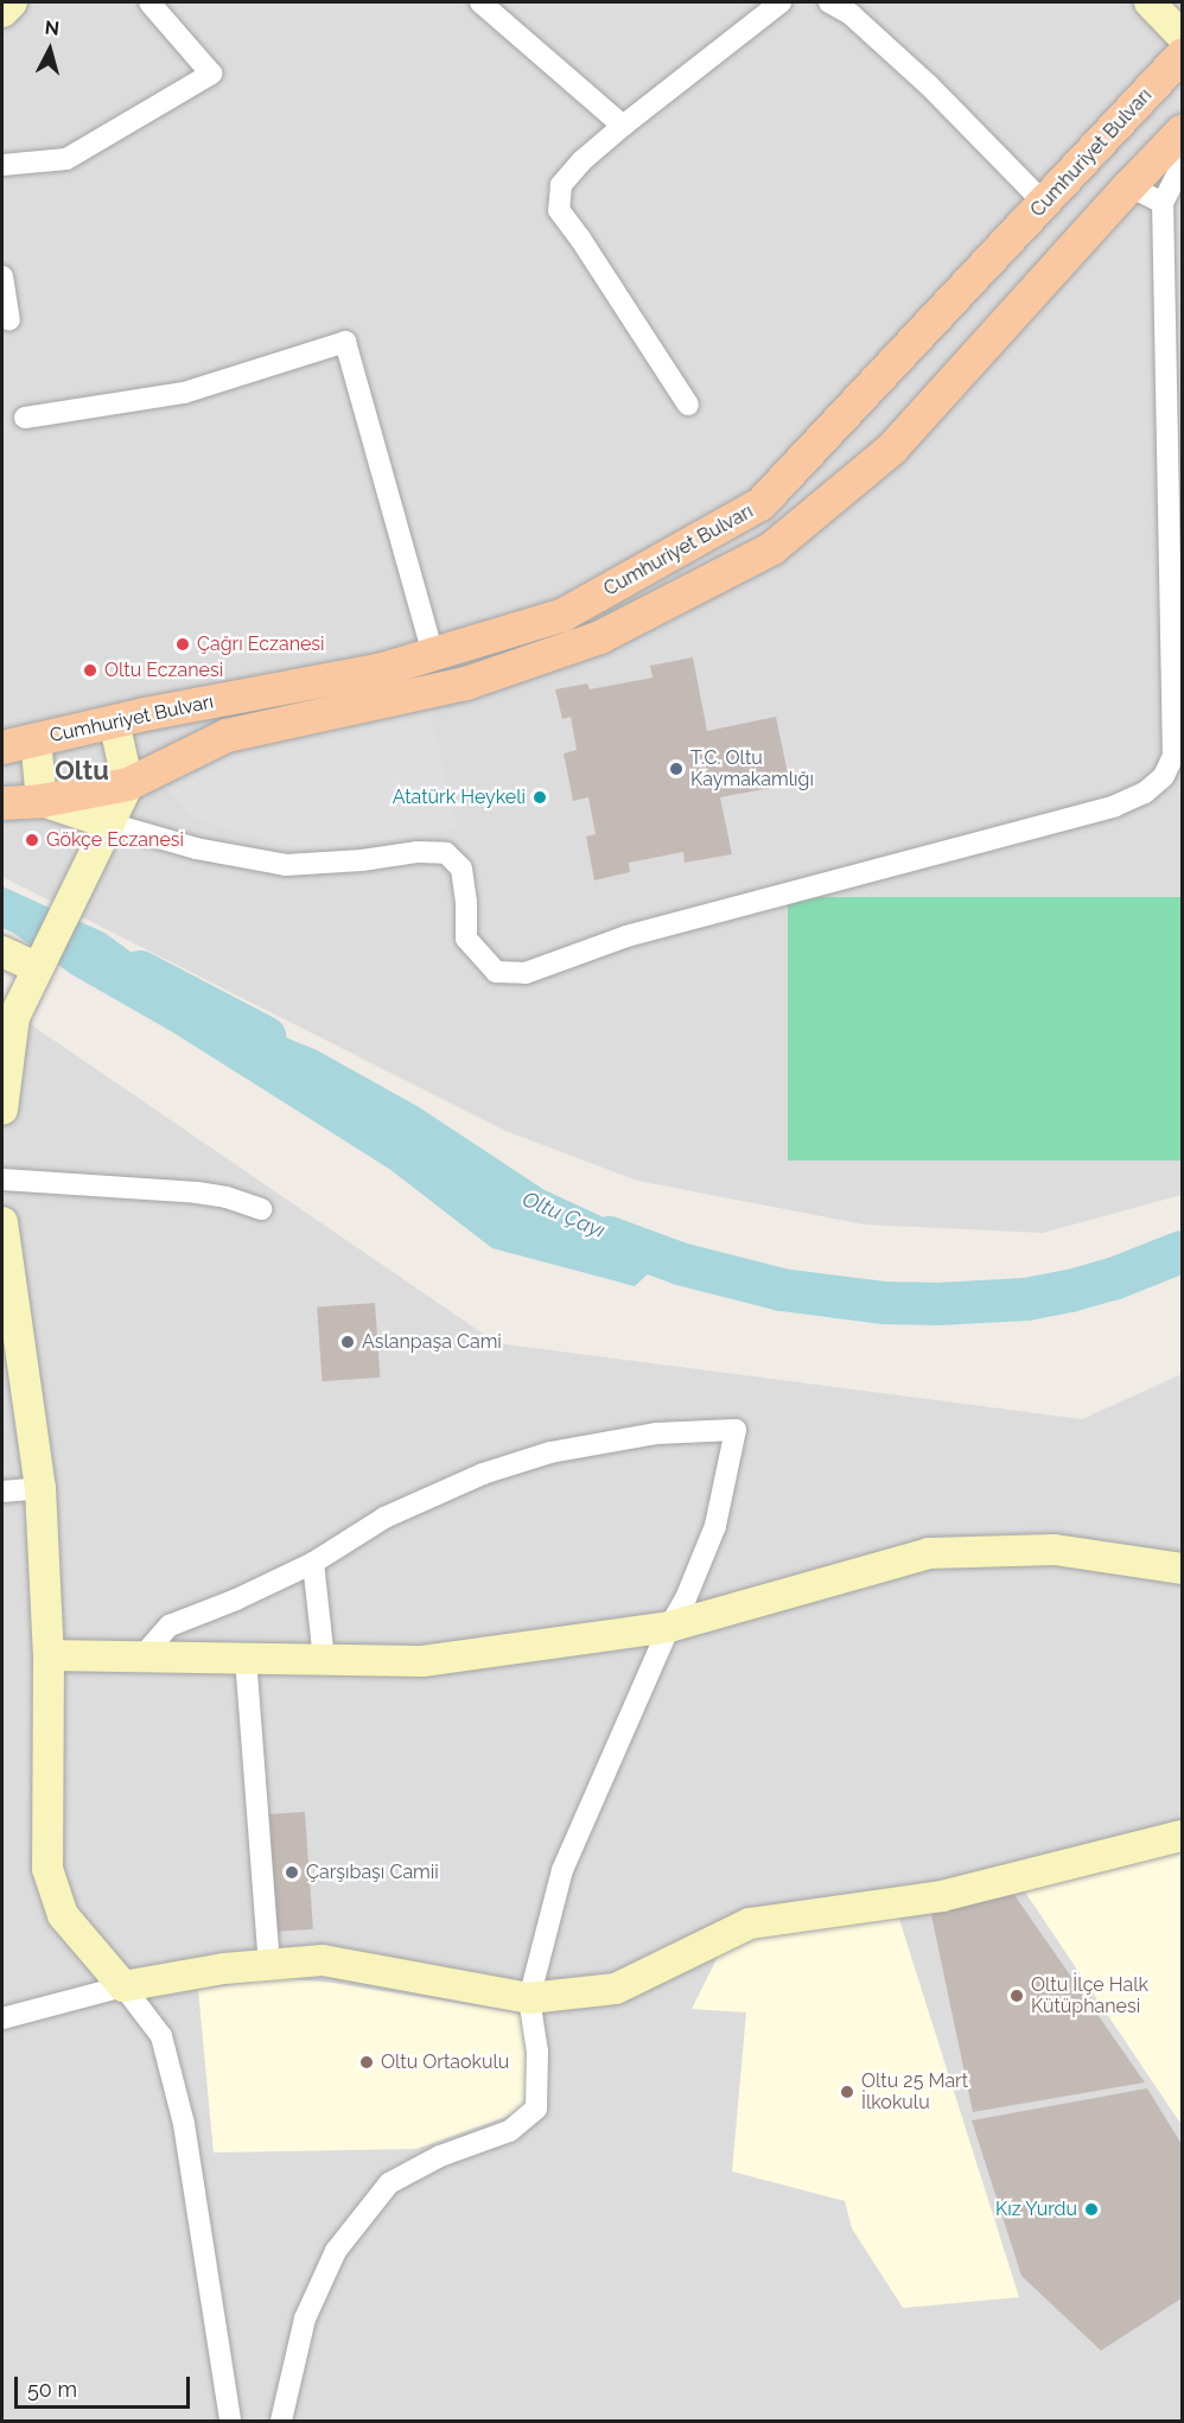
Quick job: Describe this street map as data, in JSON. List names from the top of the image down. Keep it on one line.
{"streets":{"main road":["Cumhuriyet Bulvarı"]},"districts":["Oltu"],"water":["Oltu Çayı"],"places":["Çağrı Eczanesi","Oltu Eczanesi","T.C. Oltu Kaymakamlığı","Atatürk Heykeli","Gökçe Eczanesi","Aslanpaşa Cami","Çarşıbaşı Camii","Oltu İlçe Halk Kütüphanesi","Oltu Ortaokulu","Oltu 25 Mart İlkokulu","Kız Yurdu"],"scale_bar":"50 m","north":"top"}
